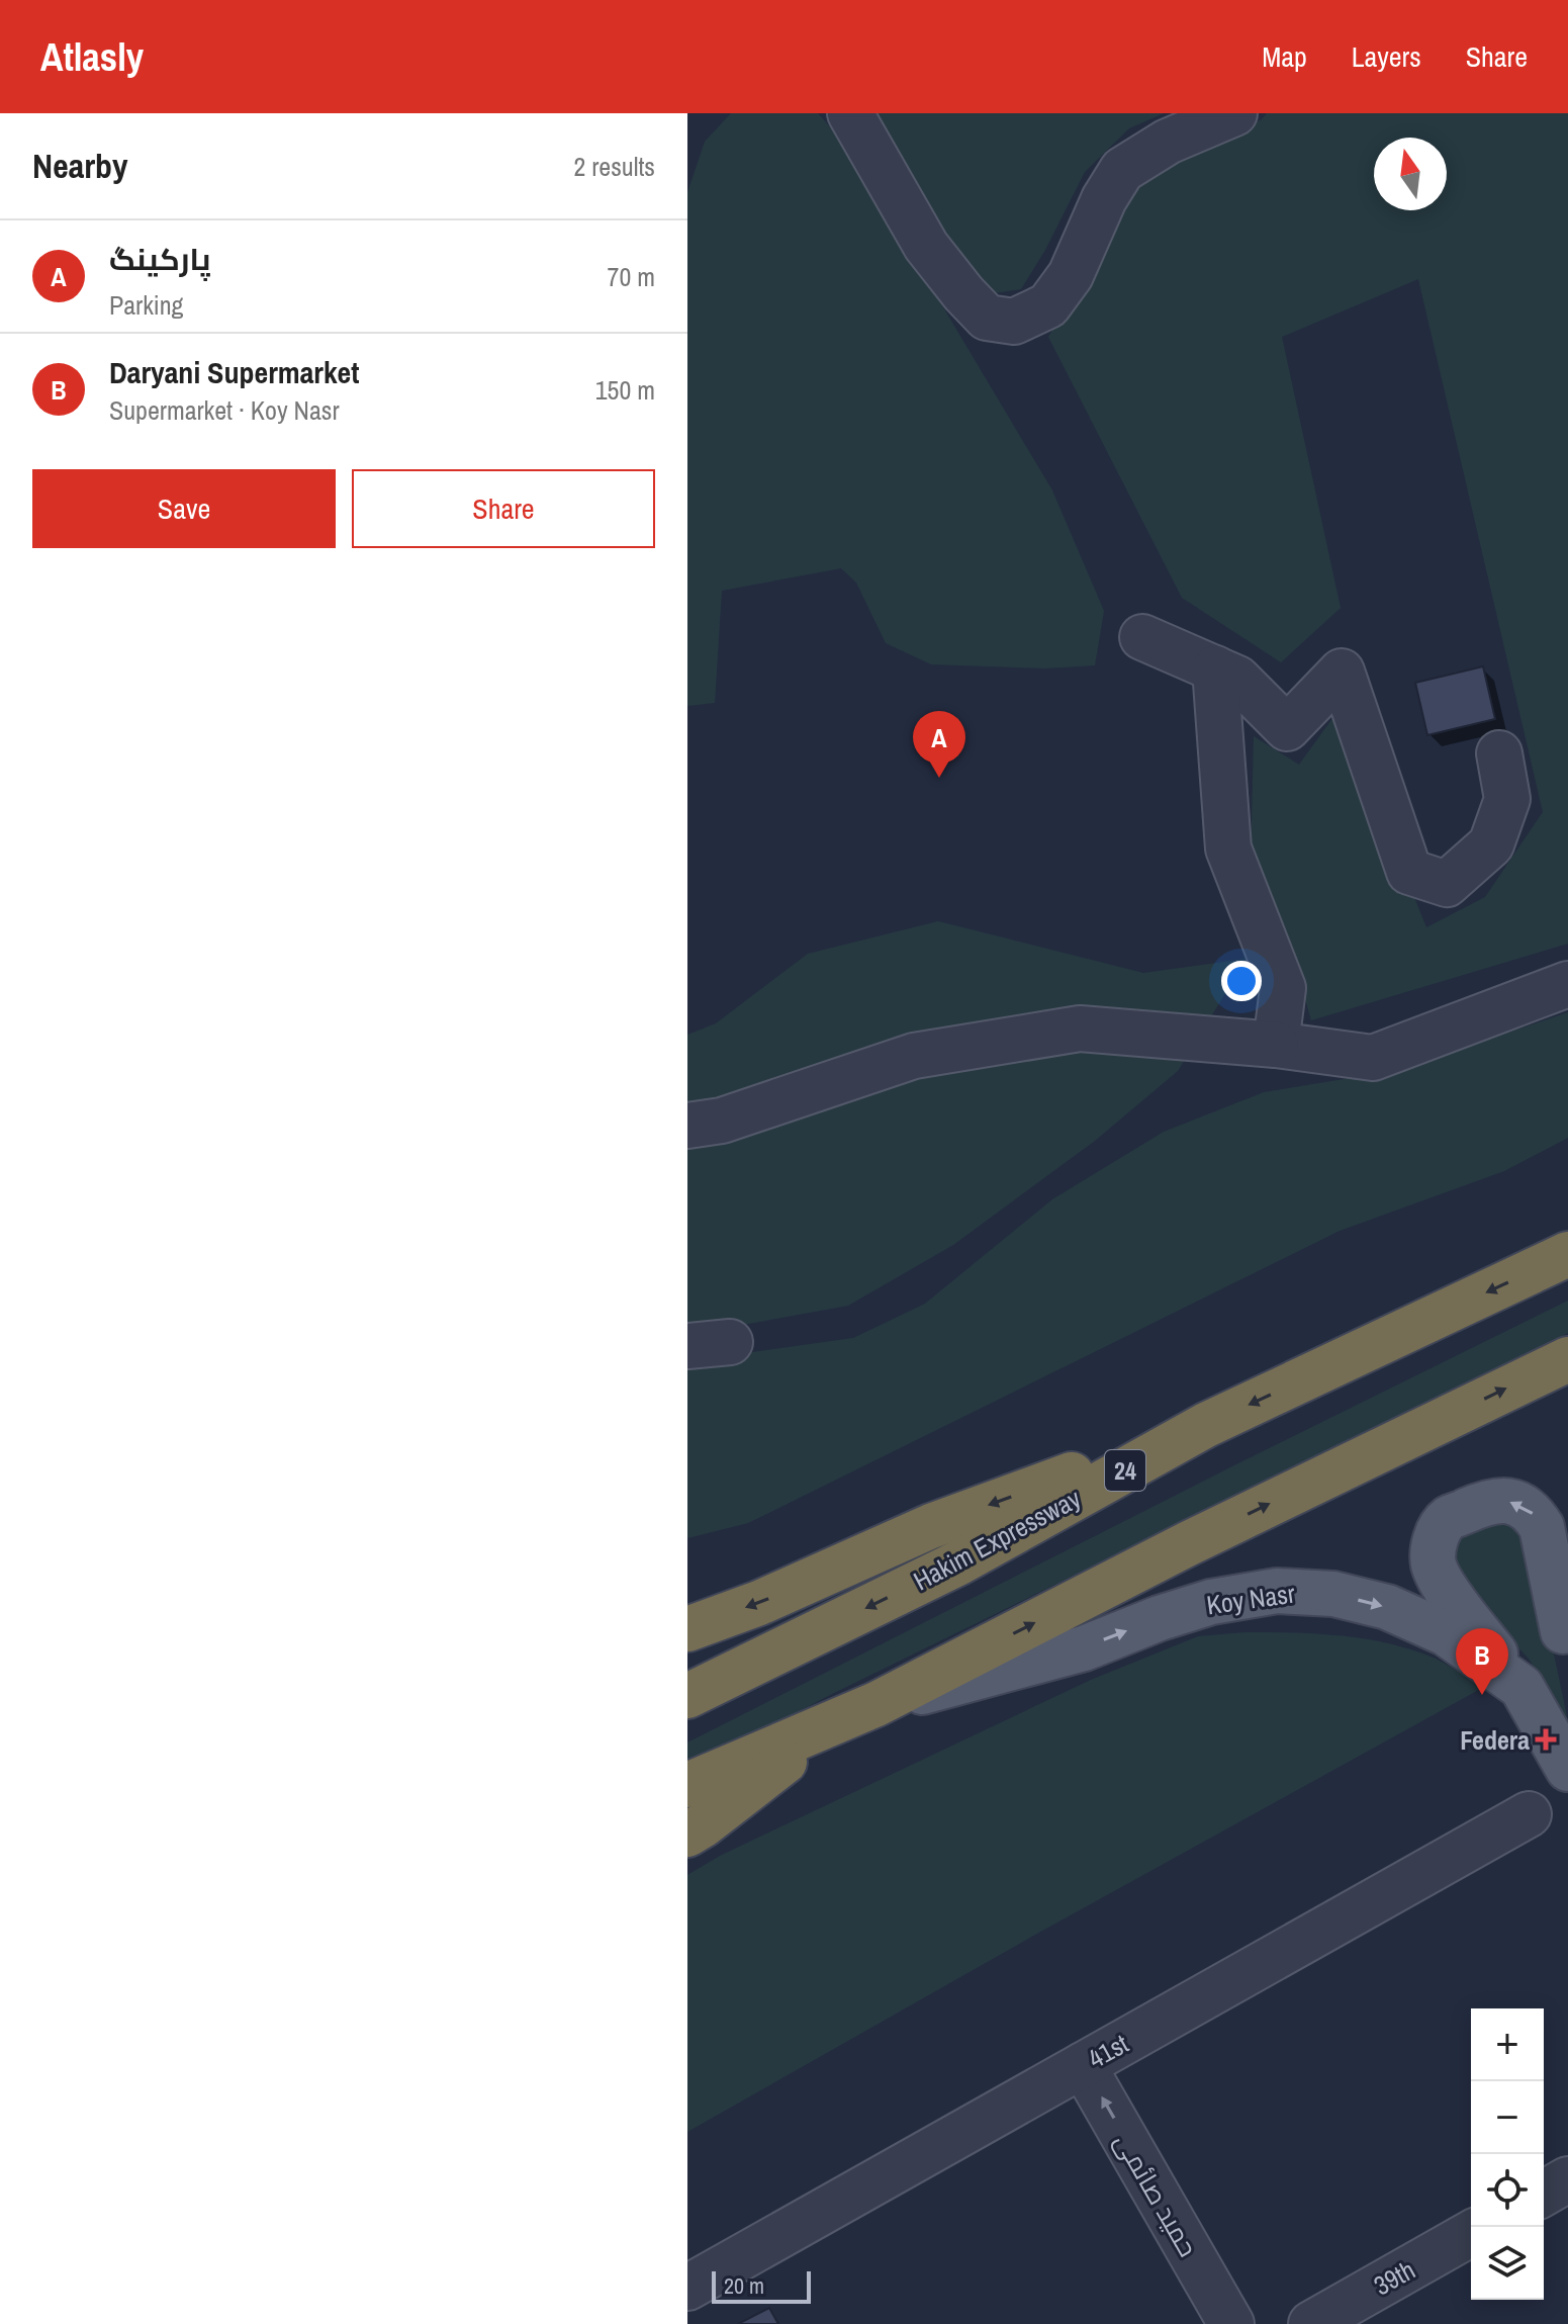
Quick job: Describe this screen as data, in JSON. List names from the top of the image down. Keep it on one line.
{"streets":{"highway":["24","Hakim Expressway"],"main road":["Koy Nasr"],"street":["41st","حمید صائمی","39th"]},"crossings":[["41st","حمید صائمی"]],"one_way":["Koy Nasr","حمید صائمی"],"places":{"health":["Federa"]},"scale_bar":"20 m","north":"top","page":{"header":"Atlasly","nav":["Map","Layers","Share"],"heading":["Nearby","2 results"],"list":[{"mark":"A","name":"پارکینگ","note":"Parking","value":"70 m"},{"mark":"B","name":"Daryani Supermarket","note":"Supermarket · Koy Nasr","value":"150 m"}],"buttons":["Save","Share"],"pins":["A","B"],"map_buttons":["+","−"],"scale":"20 m"}}
